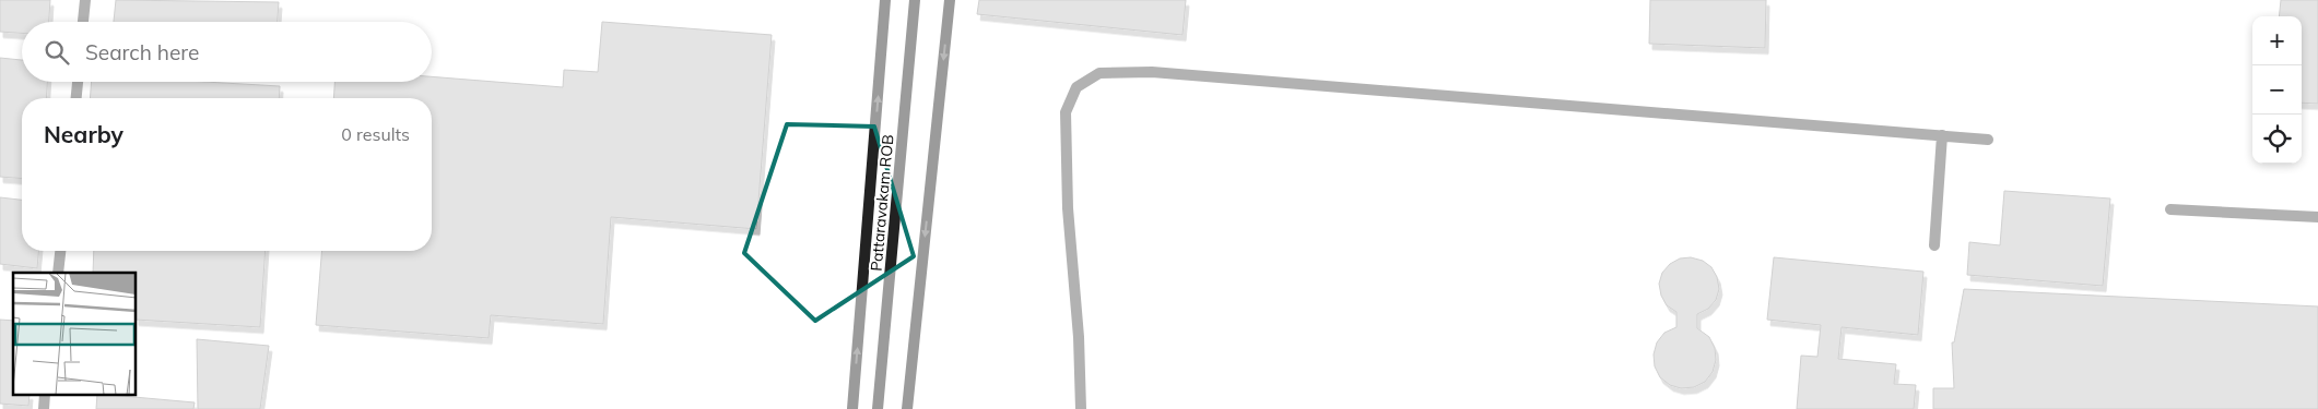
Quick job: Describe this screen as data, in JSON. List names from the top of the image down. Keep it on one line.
{"streets":{"street":["Pattaravakam ROB"]},"page":{"map_buttons":["+","−"],"search":"Search here","heading":["Nearby","0 results"]}}
